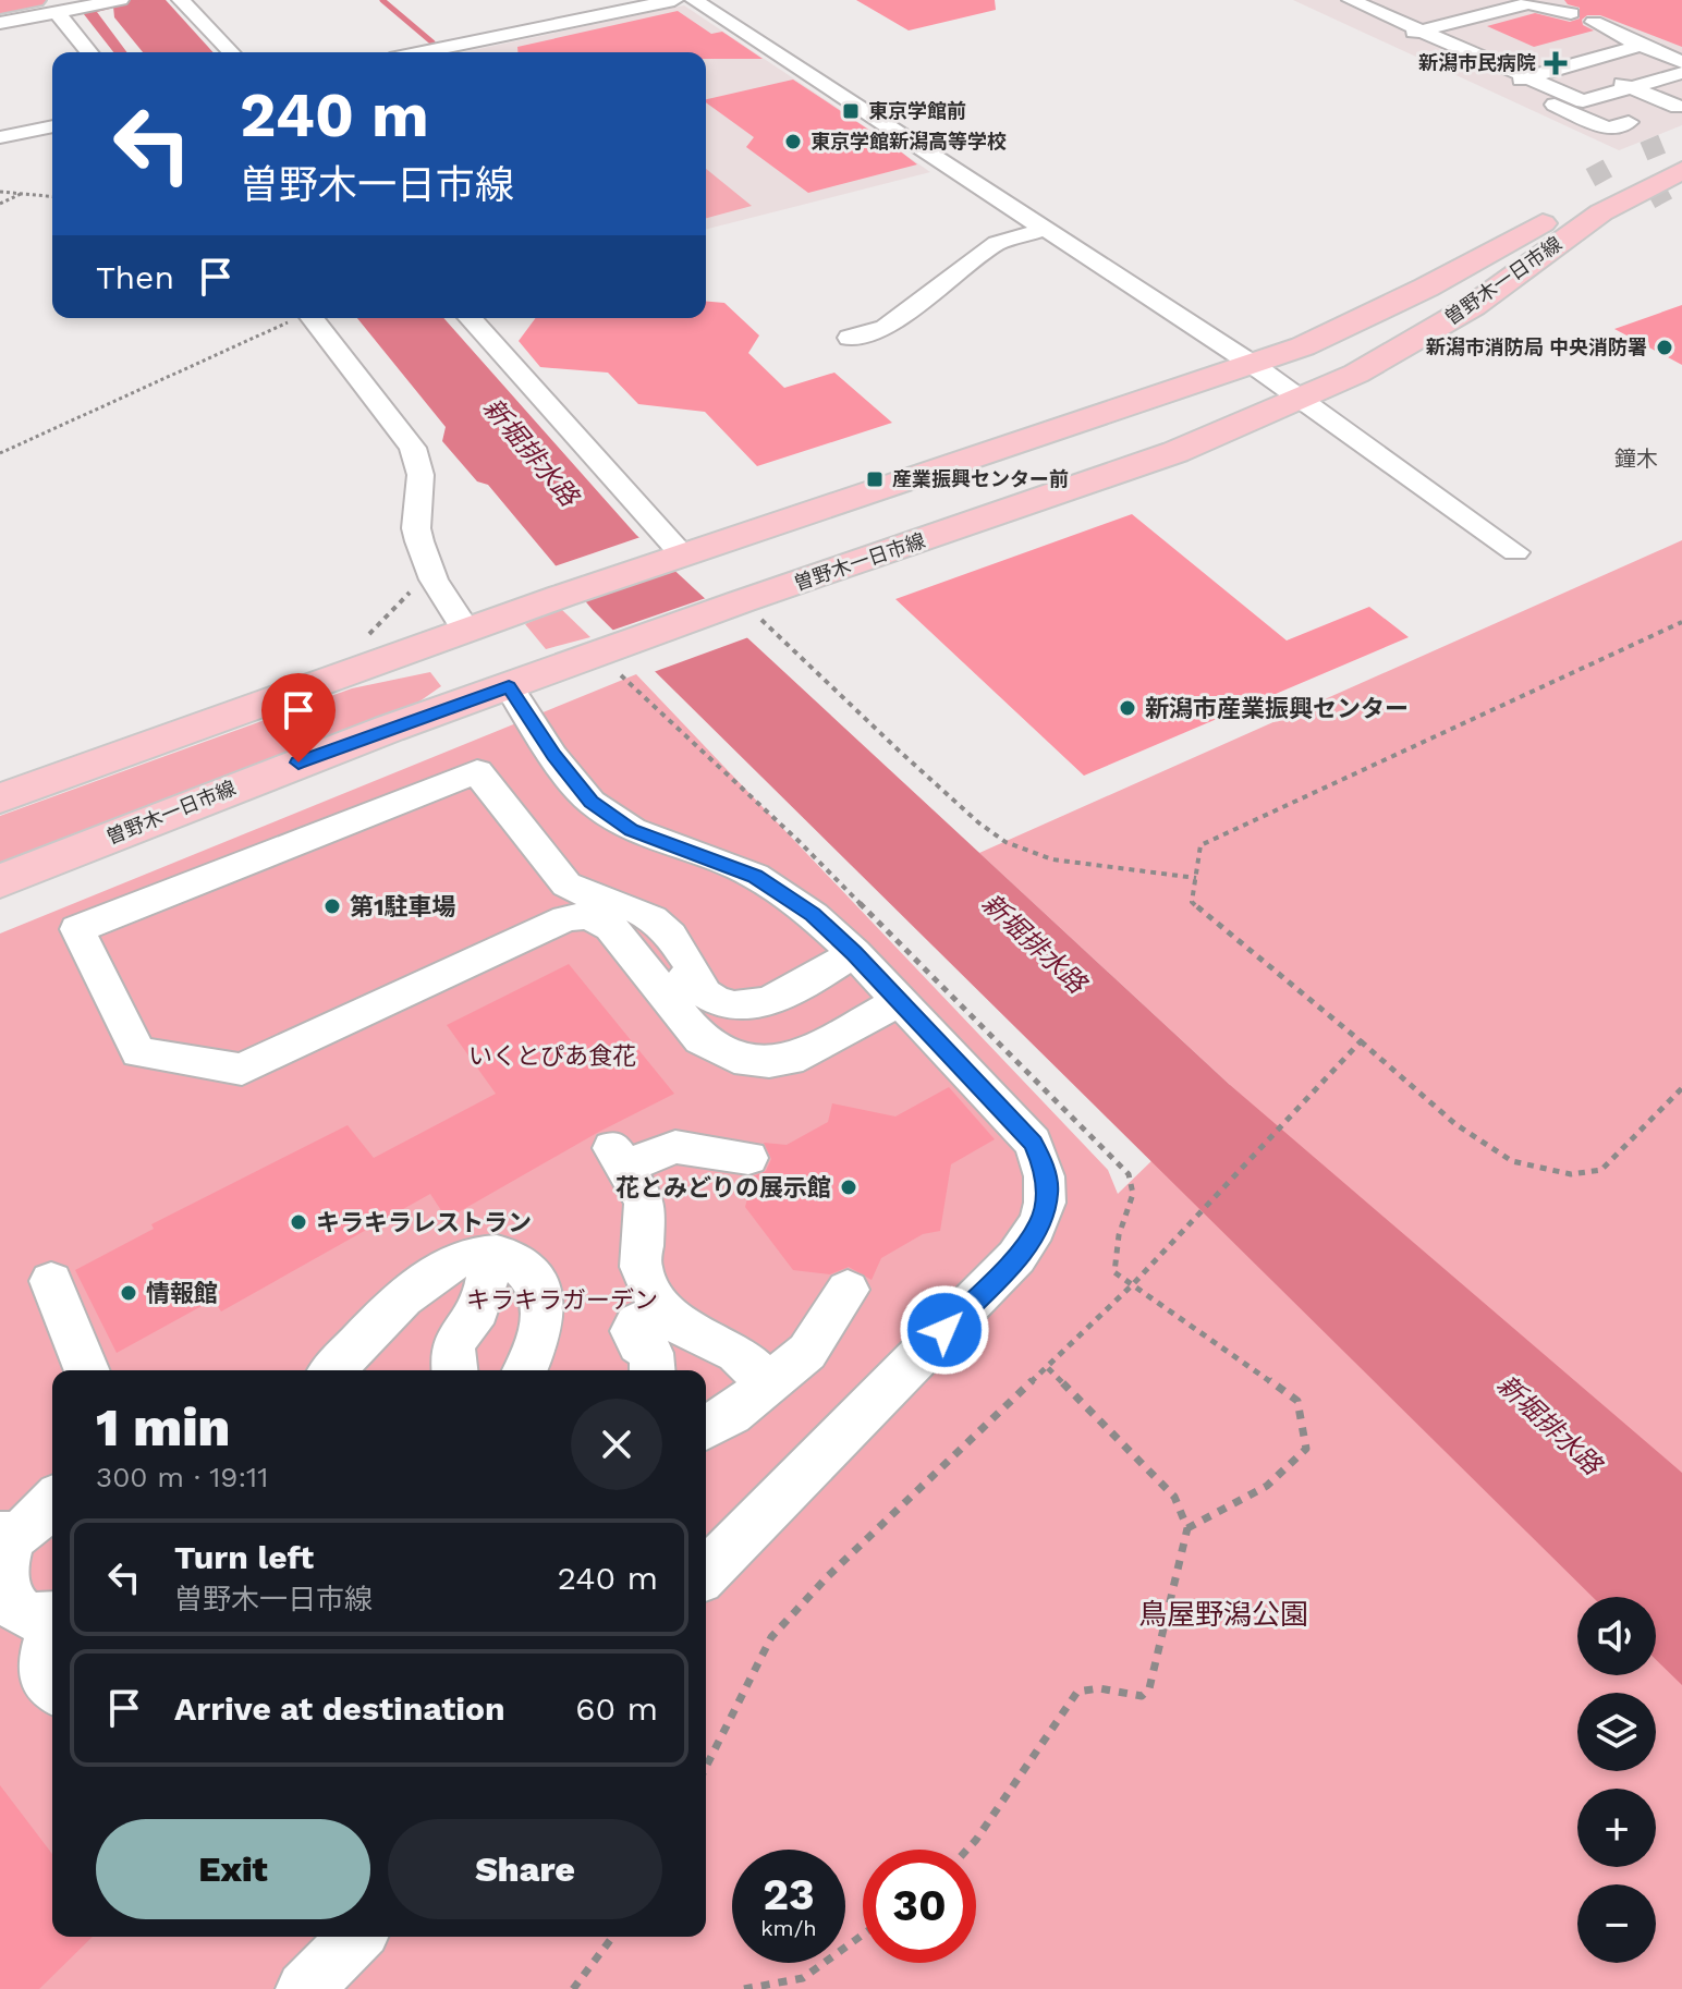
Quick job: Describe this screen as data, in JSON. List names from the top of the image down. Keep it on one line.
{"streets":{"main road":["曽野木一日市線"]},"districts":["鐘木"],"water":["新堀排水路"],"parks":["いくとぴあ食花","キラキラガーデン","鳥屋野潟公園"],"places":{"health":["新潟市民病院"],"transit":["東京学館前","産業振興センター前"],"other":["東京学館新潟高等学校","新潟市消防局 中央消防署","新潟市産業振興センター","第1駐車場","花とみどりの展示館","キラキラレストラン","情報館"]},"page":{"turn":["240 m","曽野木一日市線"],"then":"Then","heading":["1 min","300 m · 19:11"],"list":[{"name":"Turn left","note":"曽野木一日市線","value":"240 m"},{"name":"Arrive at destination","value":"60 m"}],"map_buttons":["+","−"],"buttons":["Exit","Share"],"speed":"23 km/h","limit":"30"}}
